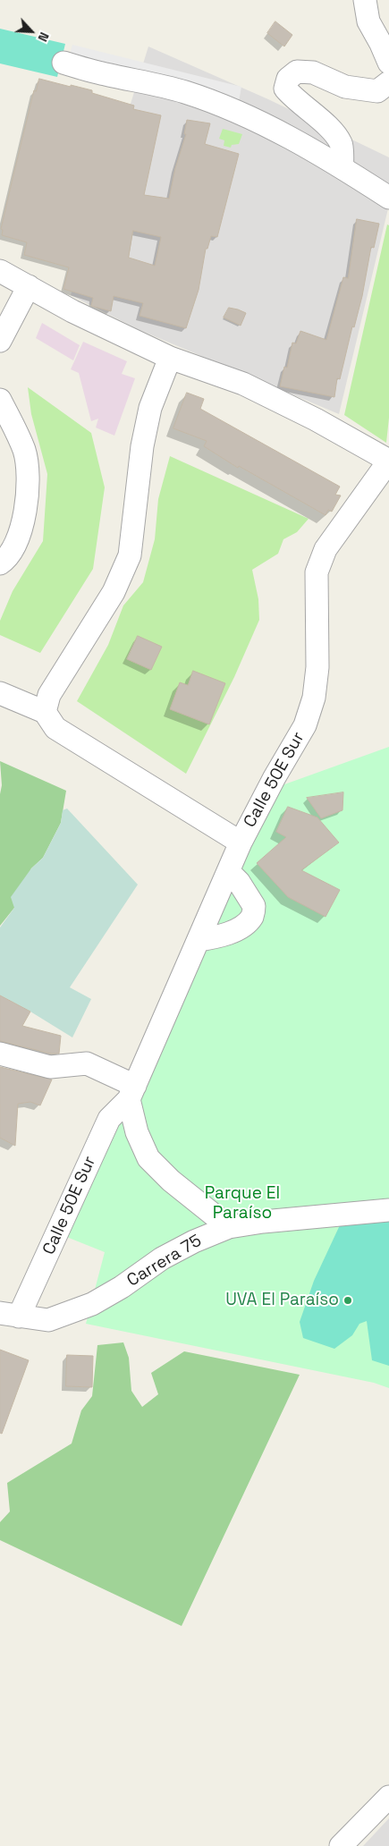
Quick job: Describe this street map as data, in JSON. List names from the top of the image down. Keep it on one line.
{"streets":{"street":["Calle 50E Sur","Carrera 75"]},"crossings":[["Calle 50E Sur","Carrera 75"]],"parks":["Parque El Paraíso"],"places":["UVA El Paraíso"],"north":"bottom right"}
